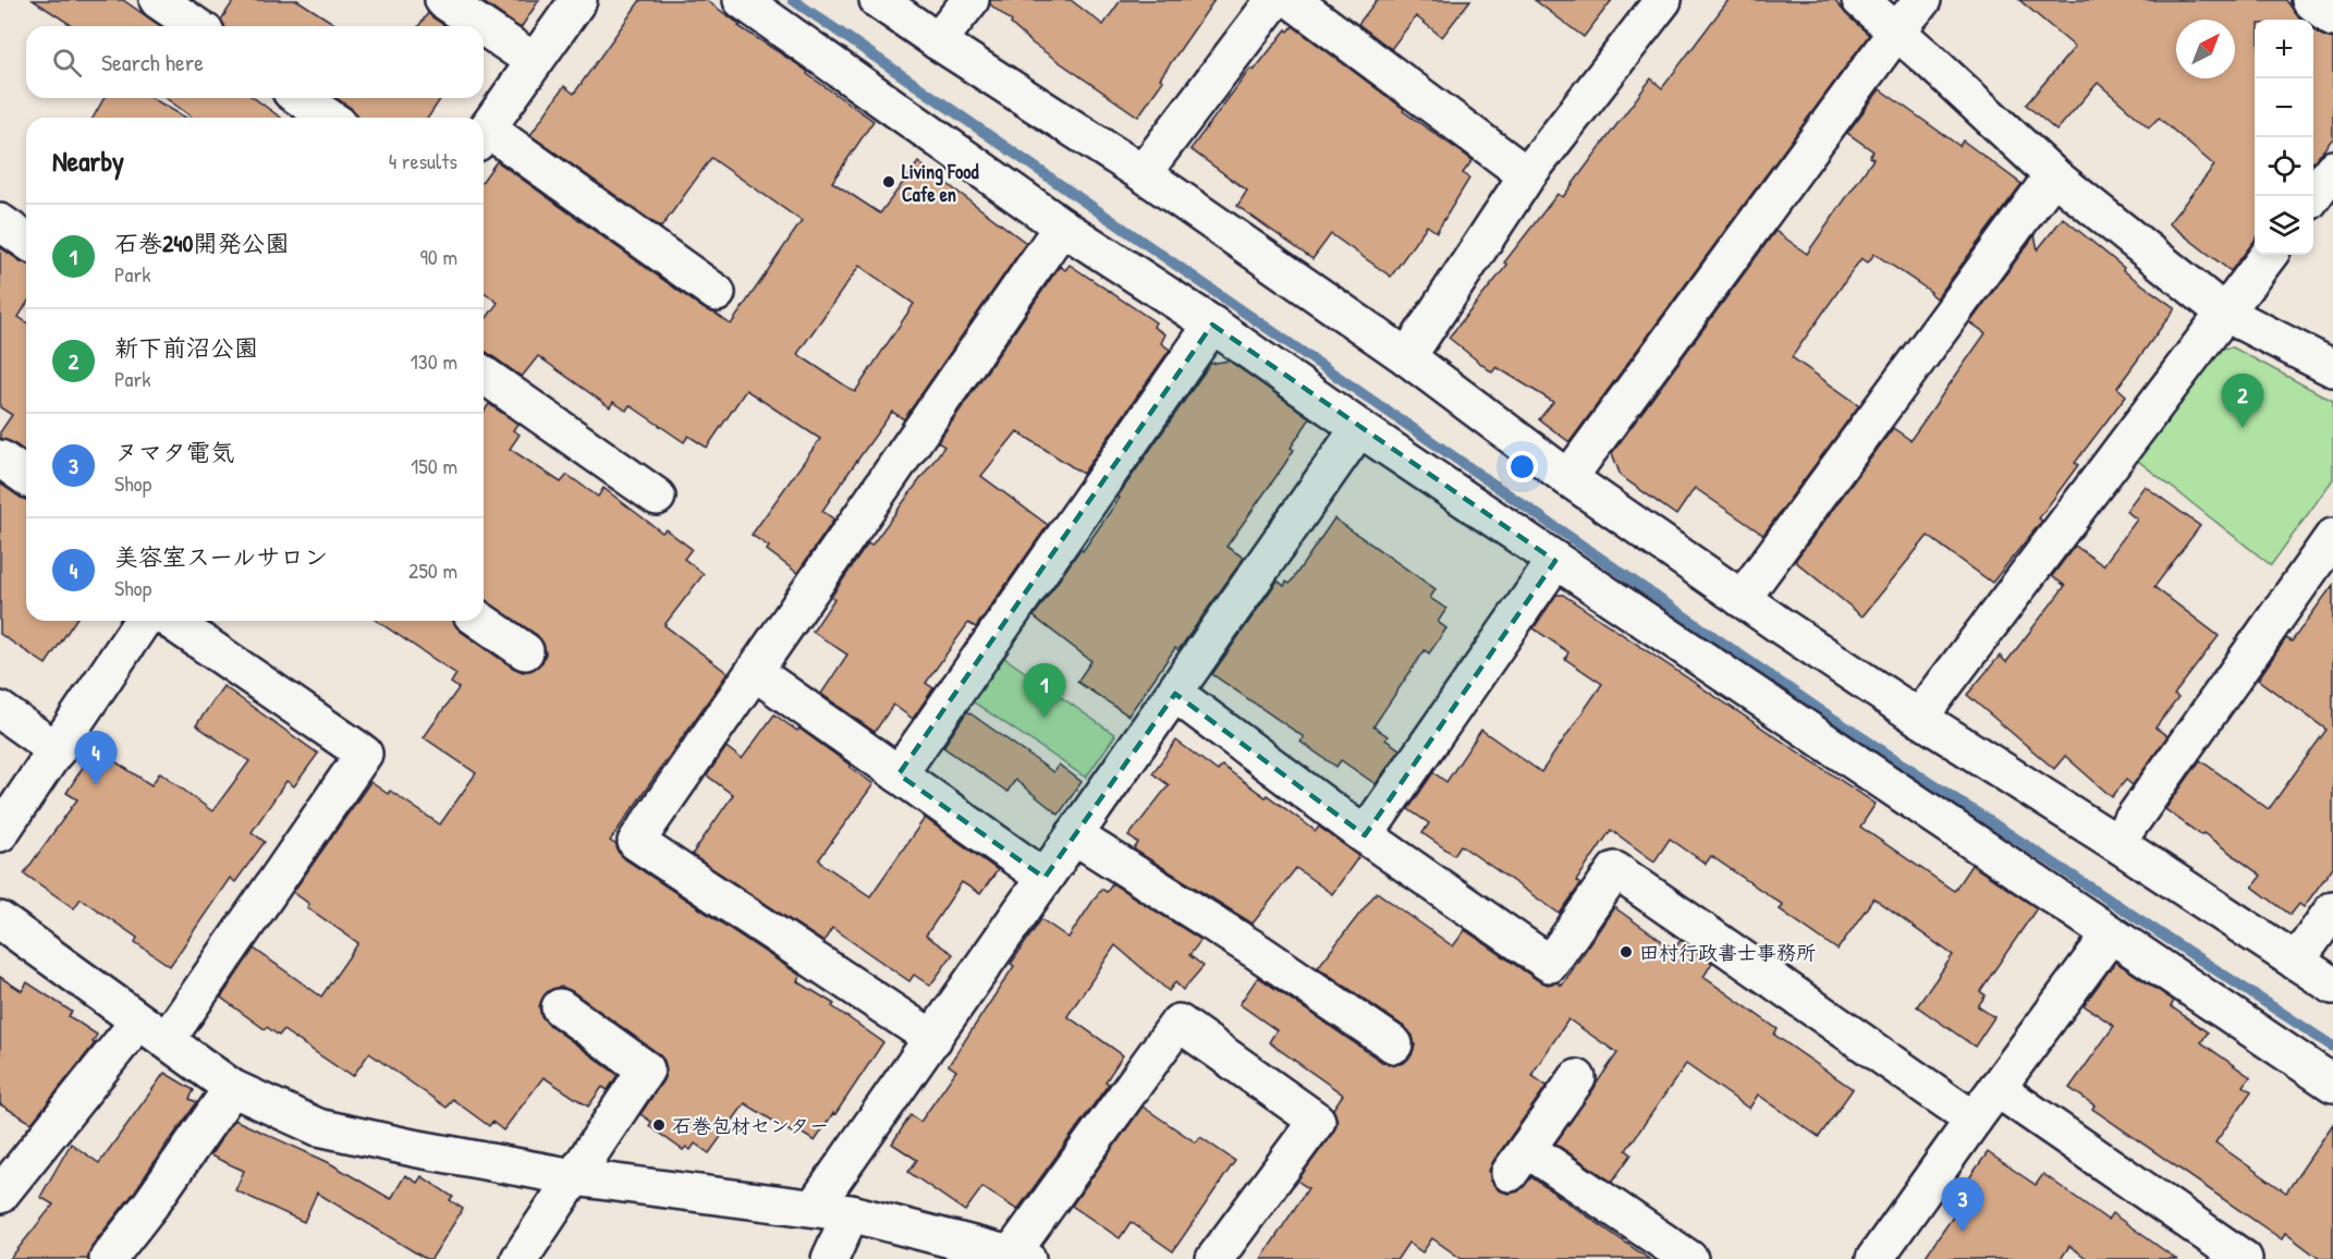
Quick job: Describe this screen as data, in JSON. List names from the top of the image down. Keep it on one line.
{"places":["Living Food Cafe en","田村行政書士事務所","石巻包材センター"],"north":"top right","page":{"map_buttons":["+","−"],"search":"Search here","heading":["Nearby","4 results"],"list":[{"mark":"1","name":"石巻240開発公園","note":"Park","value":"90 m"},{"mark":"2","name":"新下前沼公園","note":"Park","value":"130 m"},{"mark":"3","name":"ヌマタ電気","note":"Shop","value":"150 m"},{"mark":"4","name":"美容室スールサロン","note":"Shop","value":"250 m"}],"pins":["2","1","4","3"]}}
